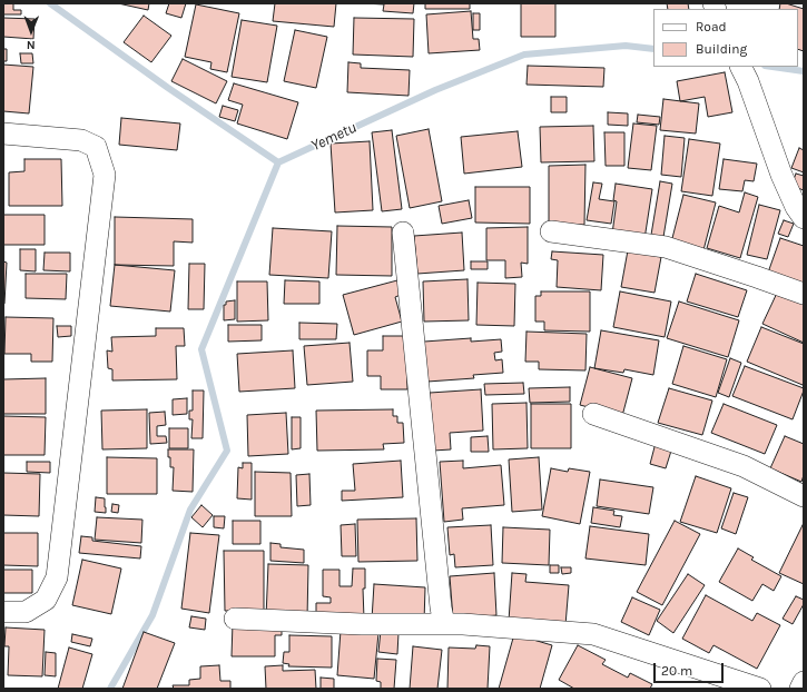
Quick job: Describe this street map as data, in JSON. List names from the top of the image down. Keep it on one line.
{"water":["Yemetu"],"legend":["Road","Building"],"scale_bar":"20 m","north":"bottom"}
